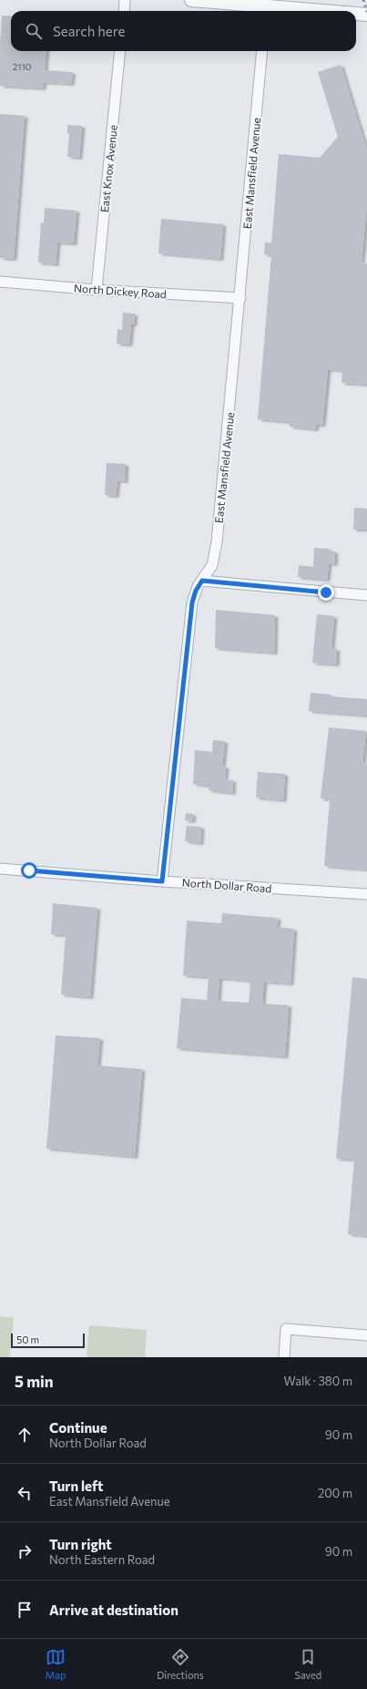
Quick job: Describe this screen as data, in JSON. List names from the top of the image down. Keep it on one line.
{"streets":{"street":["East Knox Avenue","East Mansfield Avenue","North Dickey Road","North Dollar Road"]},"crossings":[["East Knox Avenue","North Dickey Road"],["East Mansfield Avenue","North Dickey Road"],["East Mansfield Avenue","North Dollar Road"]],"house_numbers":["2110"],"scale_bar":"50 m","page":{"search":"Search here","scale":"50 m","heading":["5 min","Walk · 380 m"],"list":[["Continue","North Dollar Road","90 m"],["Turn left","East Mansfield Avenue","200 m"],["Turn right","North Eastern Road","90 m"],"Arrive at destination"],"nav":["Map","Directions","Saved"]}}
